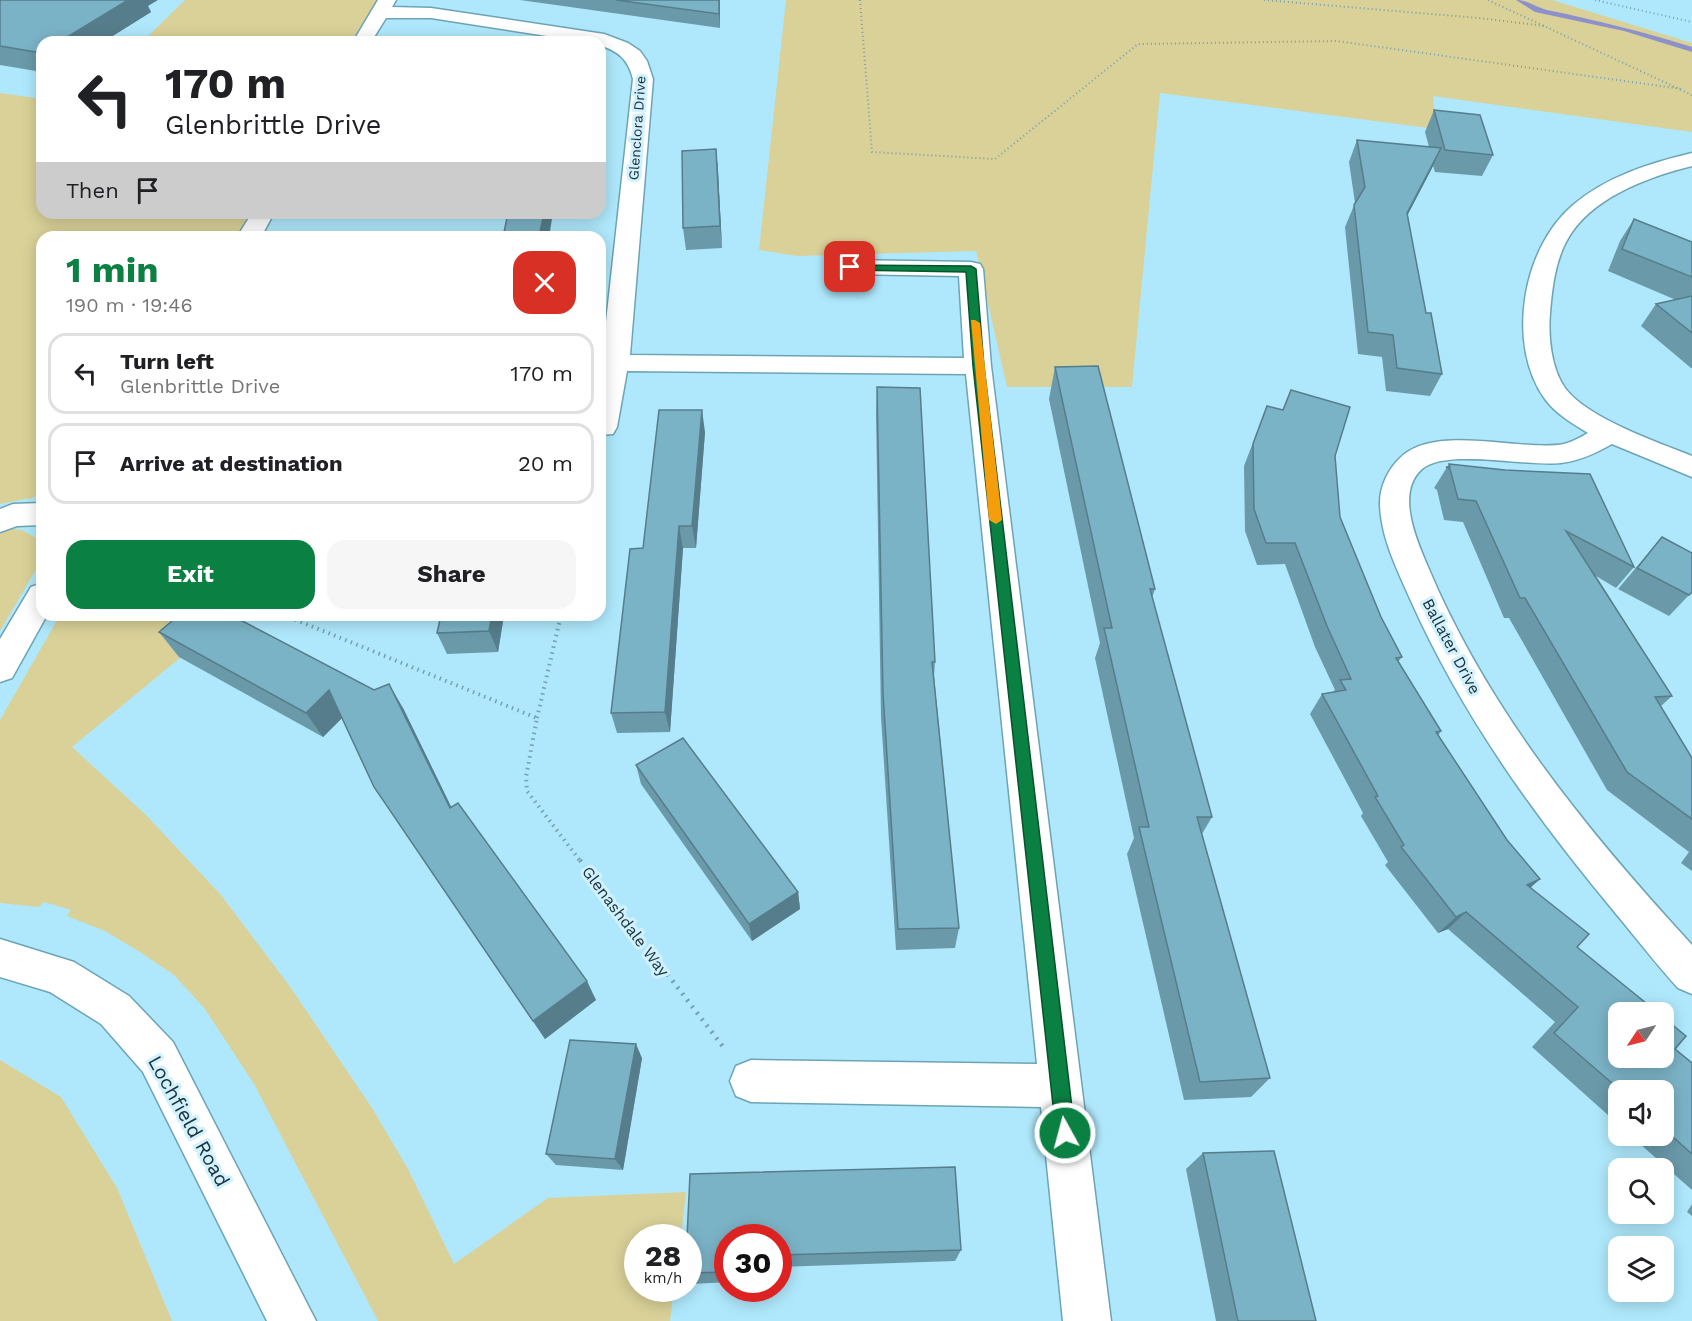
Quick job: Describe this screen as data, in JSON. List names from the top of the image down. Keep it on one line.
{"streets":{"street":["Glenclora Drive","Ballater Drive","Lochfield Road"],"path":["Glenashdale Way"]},"north":"bottom left","page":{"turn":["170 m","Glenbrittle Drive"],"then":"Then","heading":["1 min","190 m · 19:46"],"list":[{"name":"Turn left","note":"Glenbrittle Drive","value":"170 m"},{"name":"Arrive at destination","value":"20 m"}],"buttons":["Exit","Share"],"speed":"28 km/h","limit":"30"}}
